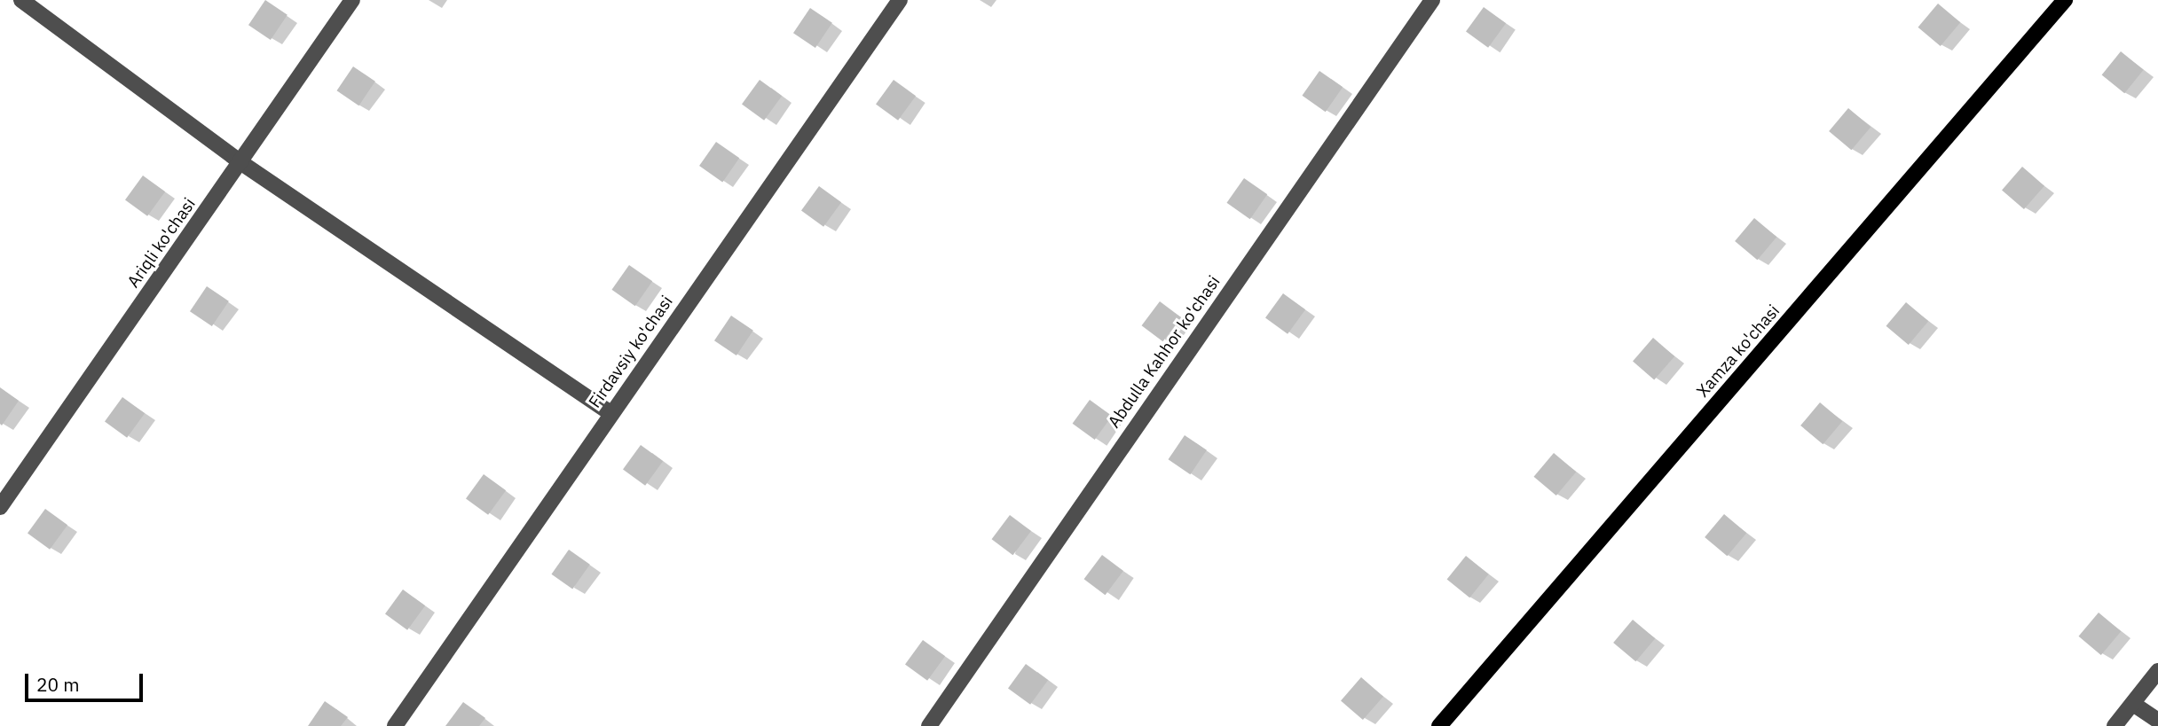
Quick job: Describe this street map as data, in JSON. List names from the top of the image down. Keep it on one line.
{"streets":{"main road":["Xamza ko'chasi"],"street":["Ariqli ko'chasi","Firdavsiy ko'chasi","Abdulla Kahhor ko'chasi"]},"scale_bar":"20 m"}
